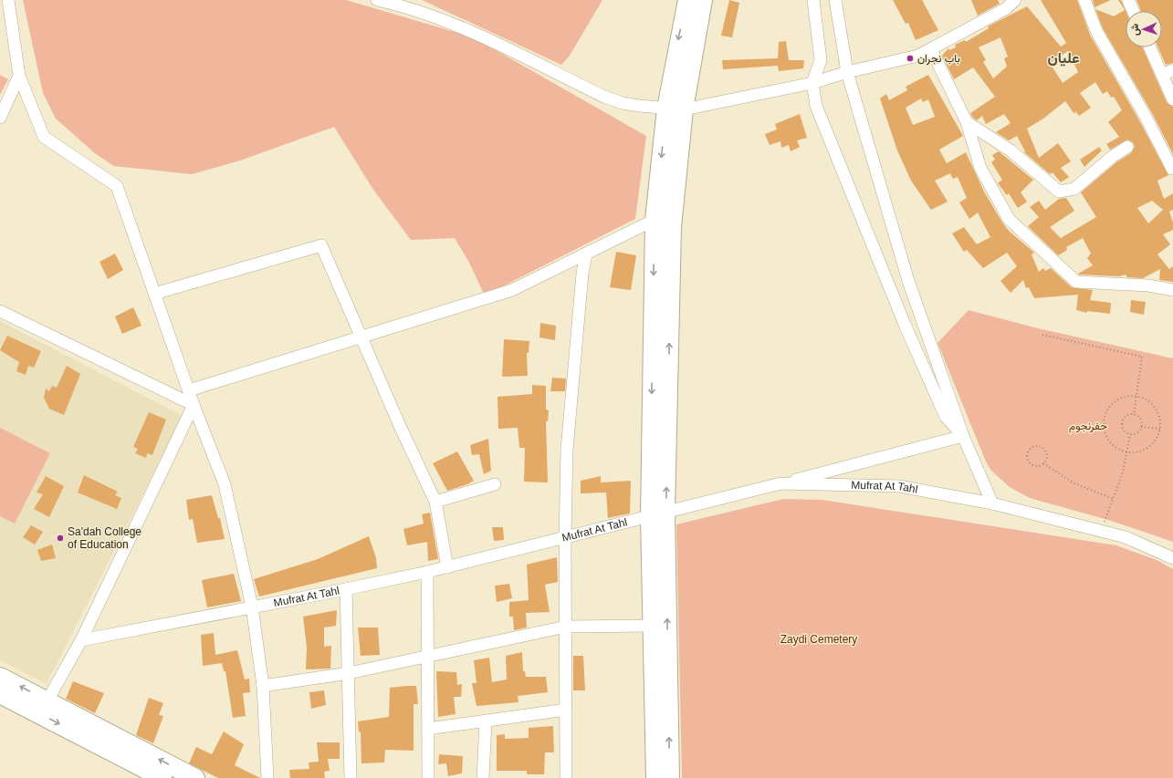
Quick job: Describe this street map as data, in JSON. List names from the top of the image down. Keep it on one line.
{"streets":{"street":["Mufrat At Tahl"]},"districts":["عليان"],"parks":["حفرنجوم","Zaydi Cemetery"],"places":["باب نجران","Sa'dah College of Education"],"north":"left"}
